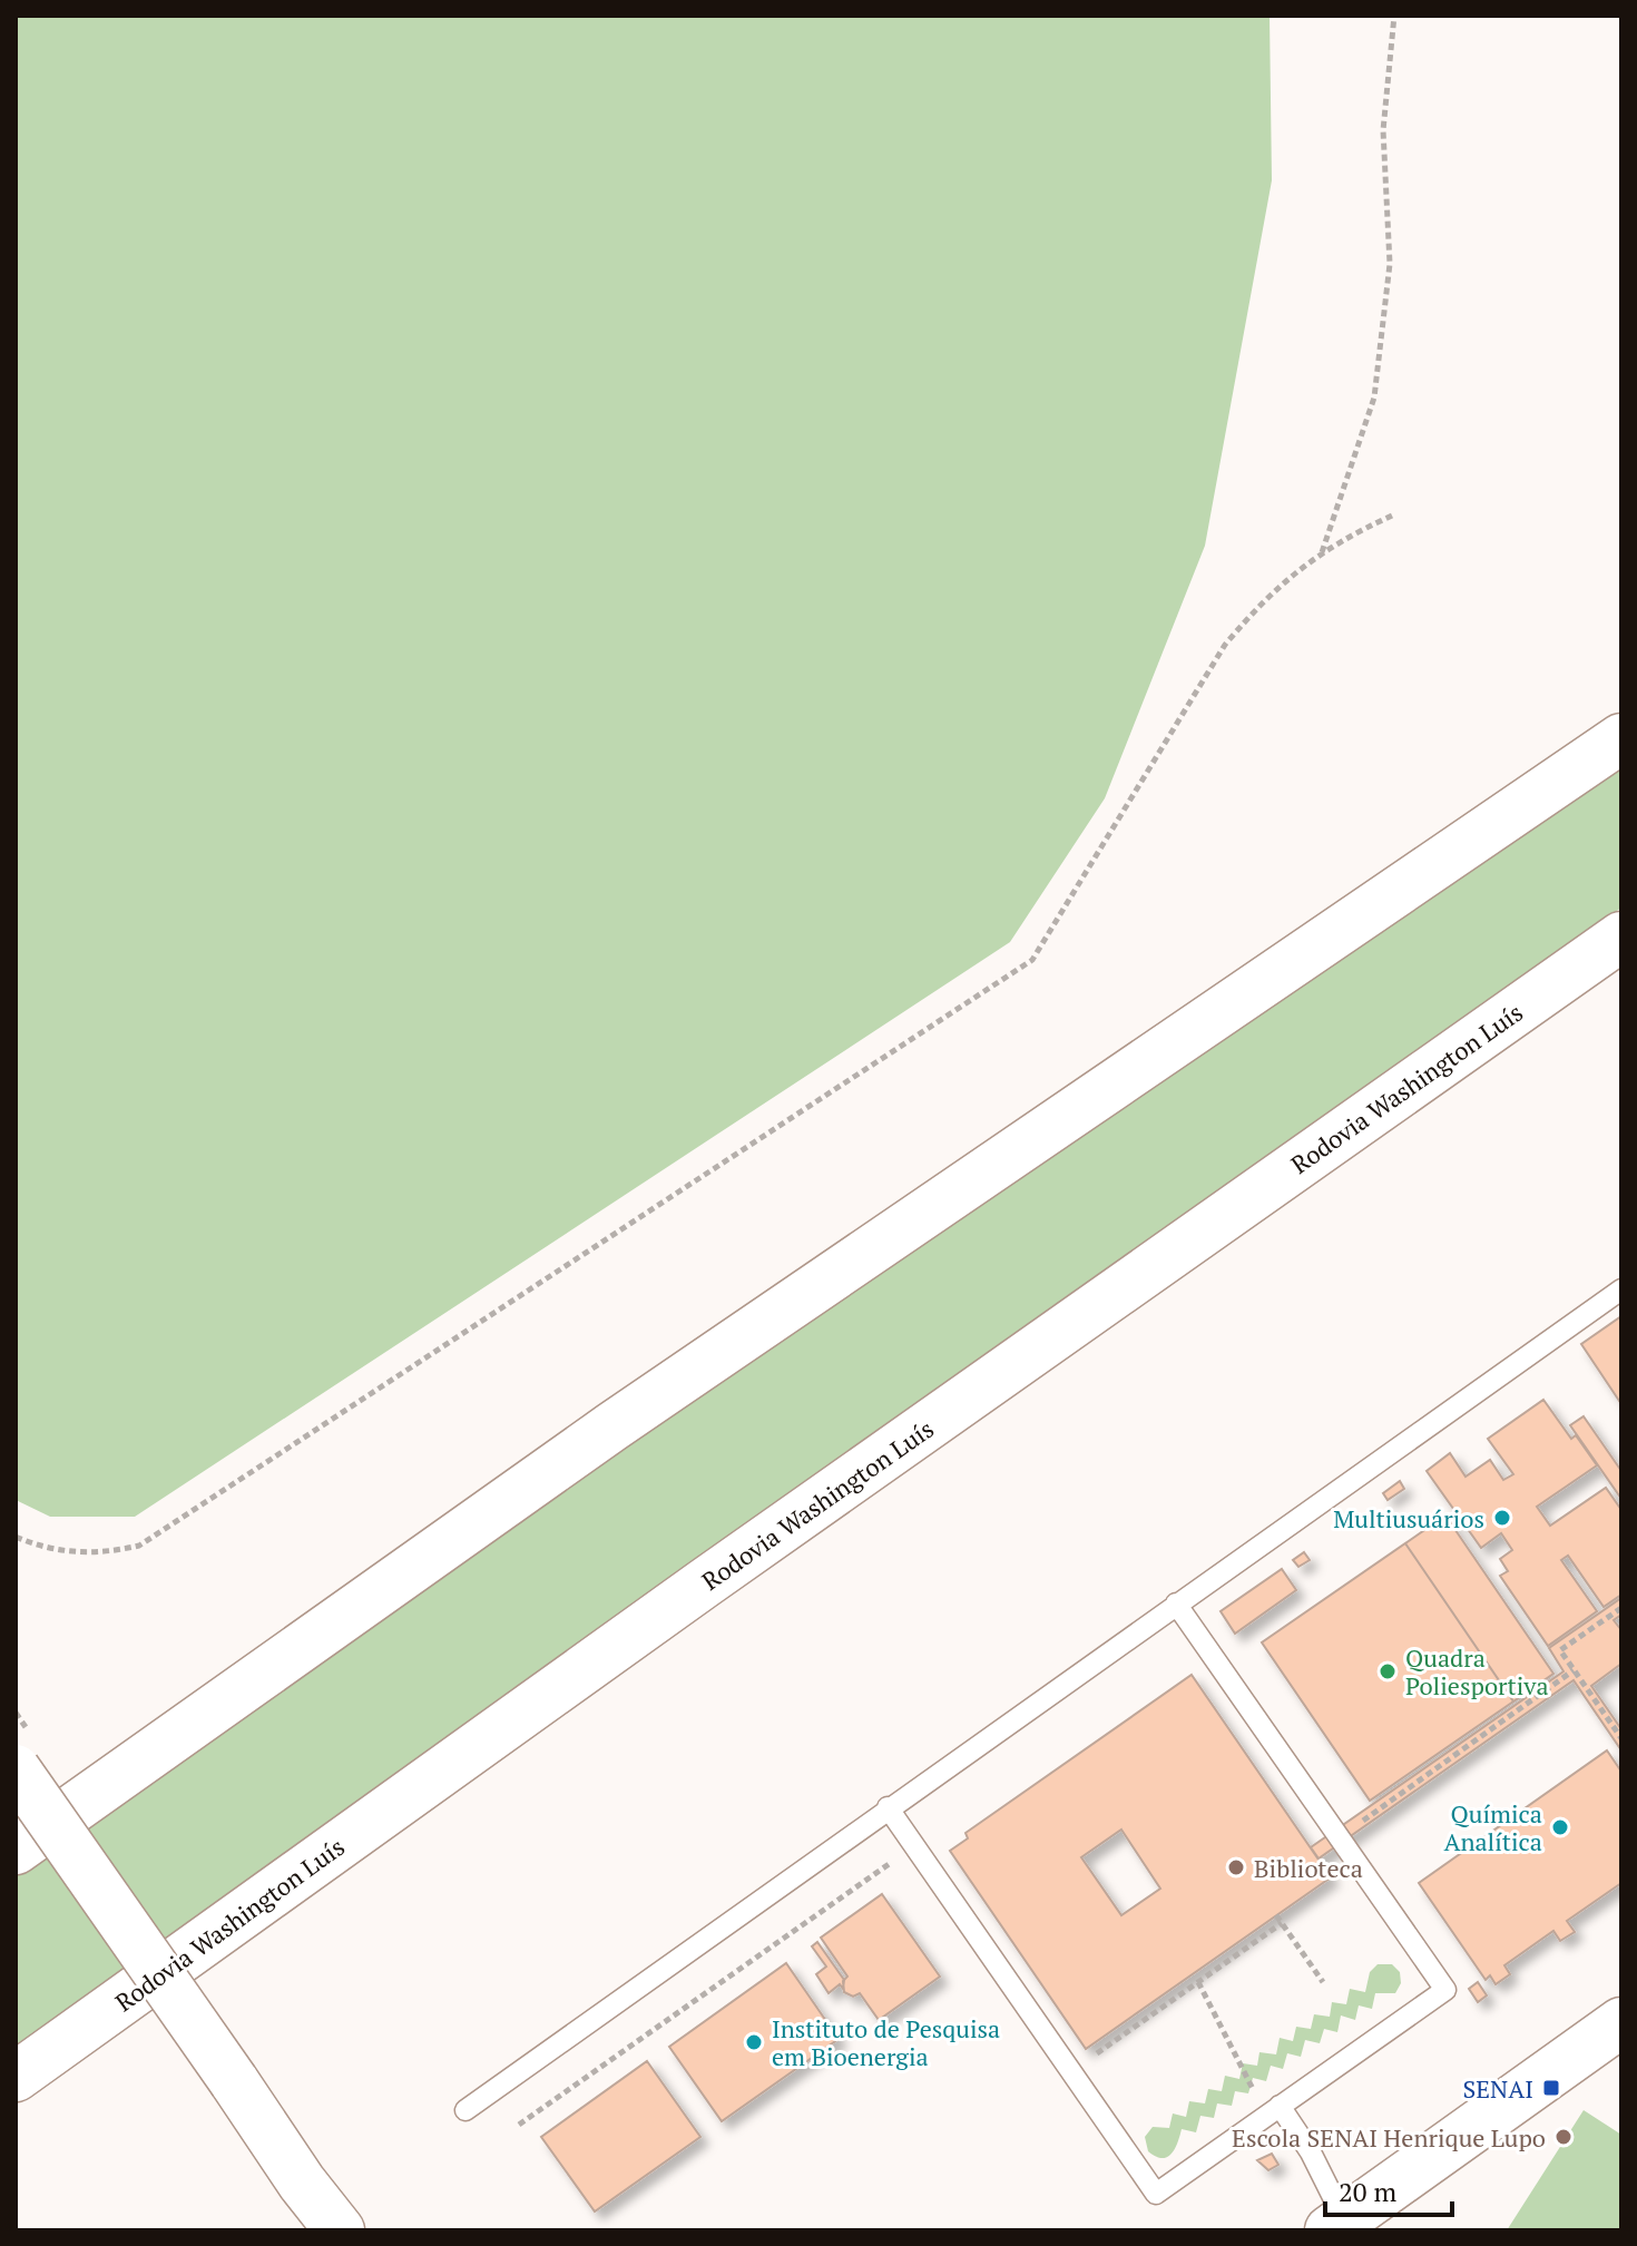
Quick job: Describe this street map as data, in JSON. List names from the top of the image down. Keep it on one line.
{"streets":{"main road":["Rodovia Washington Luís"]},"places":{"other":["Multiusuários","Quadra Poliesportiva","Química Analítica","Biblioteca","Instituto de Pesquisa em Bioenergia","Escola SENAI Henrique Lupo"],"transit":["SENAI"]},"scale_bar":"20 m"}
